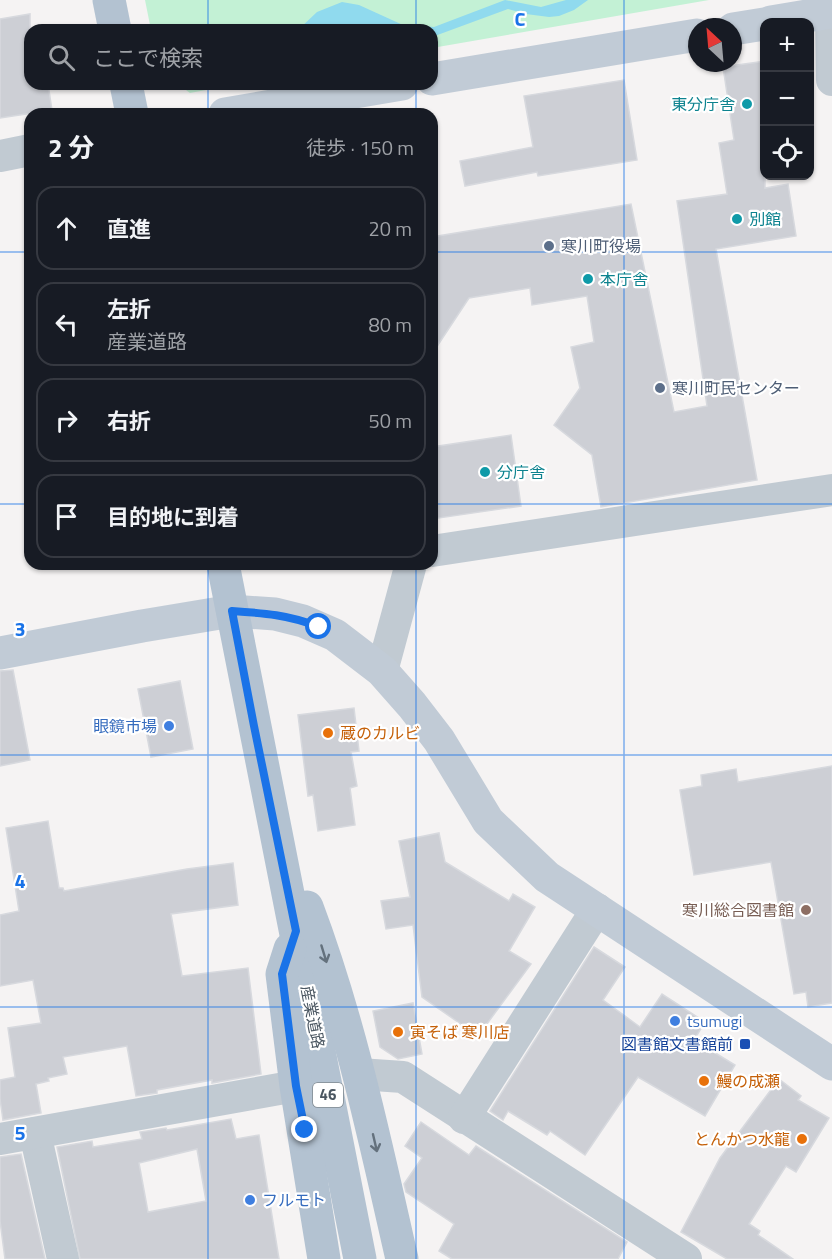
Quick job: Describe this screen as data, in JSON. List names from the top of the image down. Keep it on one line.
{"streets":{"main road":["産業道路","46"]},"places":{"other":["東分庁舎","別館","寒川町役場","本庁舎","寒川町民センター","分庁舎","眼鏡市場","蔵のカルビ","寒川総合図書館","tsumugi","寅そば 寒川店","鰻の成瀬","とんかつ水龍","フルモト"],"transit":["図書館文書館前"]},"north":"top left","page":{"map_buttons":["+","−"],"search":"ここで検索","heading":["2 分","徒歩 · 150 m"],"list":[["直進","20 m"],["左折","産業道路","80 m"],["右折","50 m"],"目的地に到着"]},"grid":{"columns":["C"],"rows":["3","4","5"]}}
